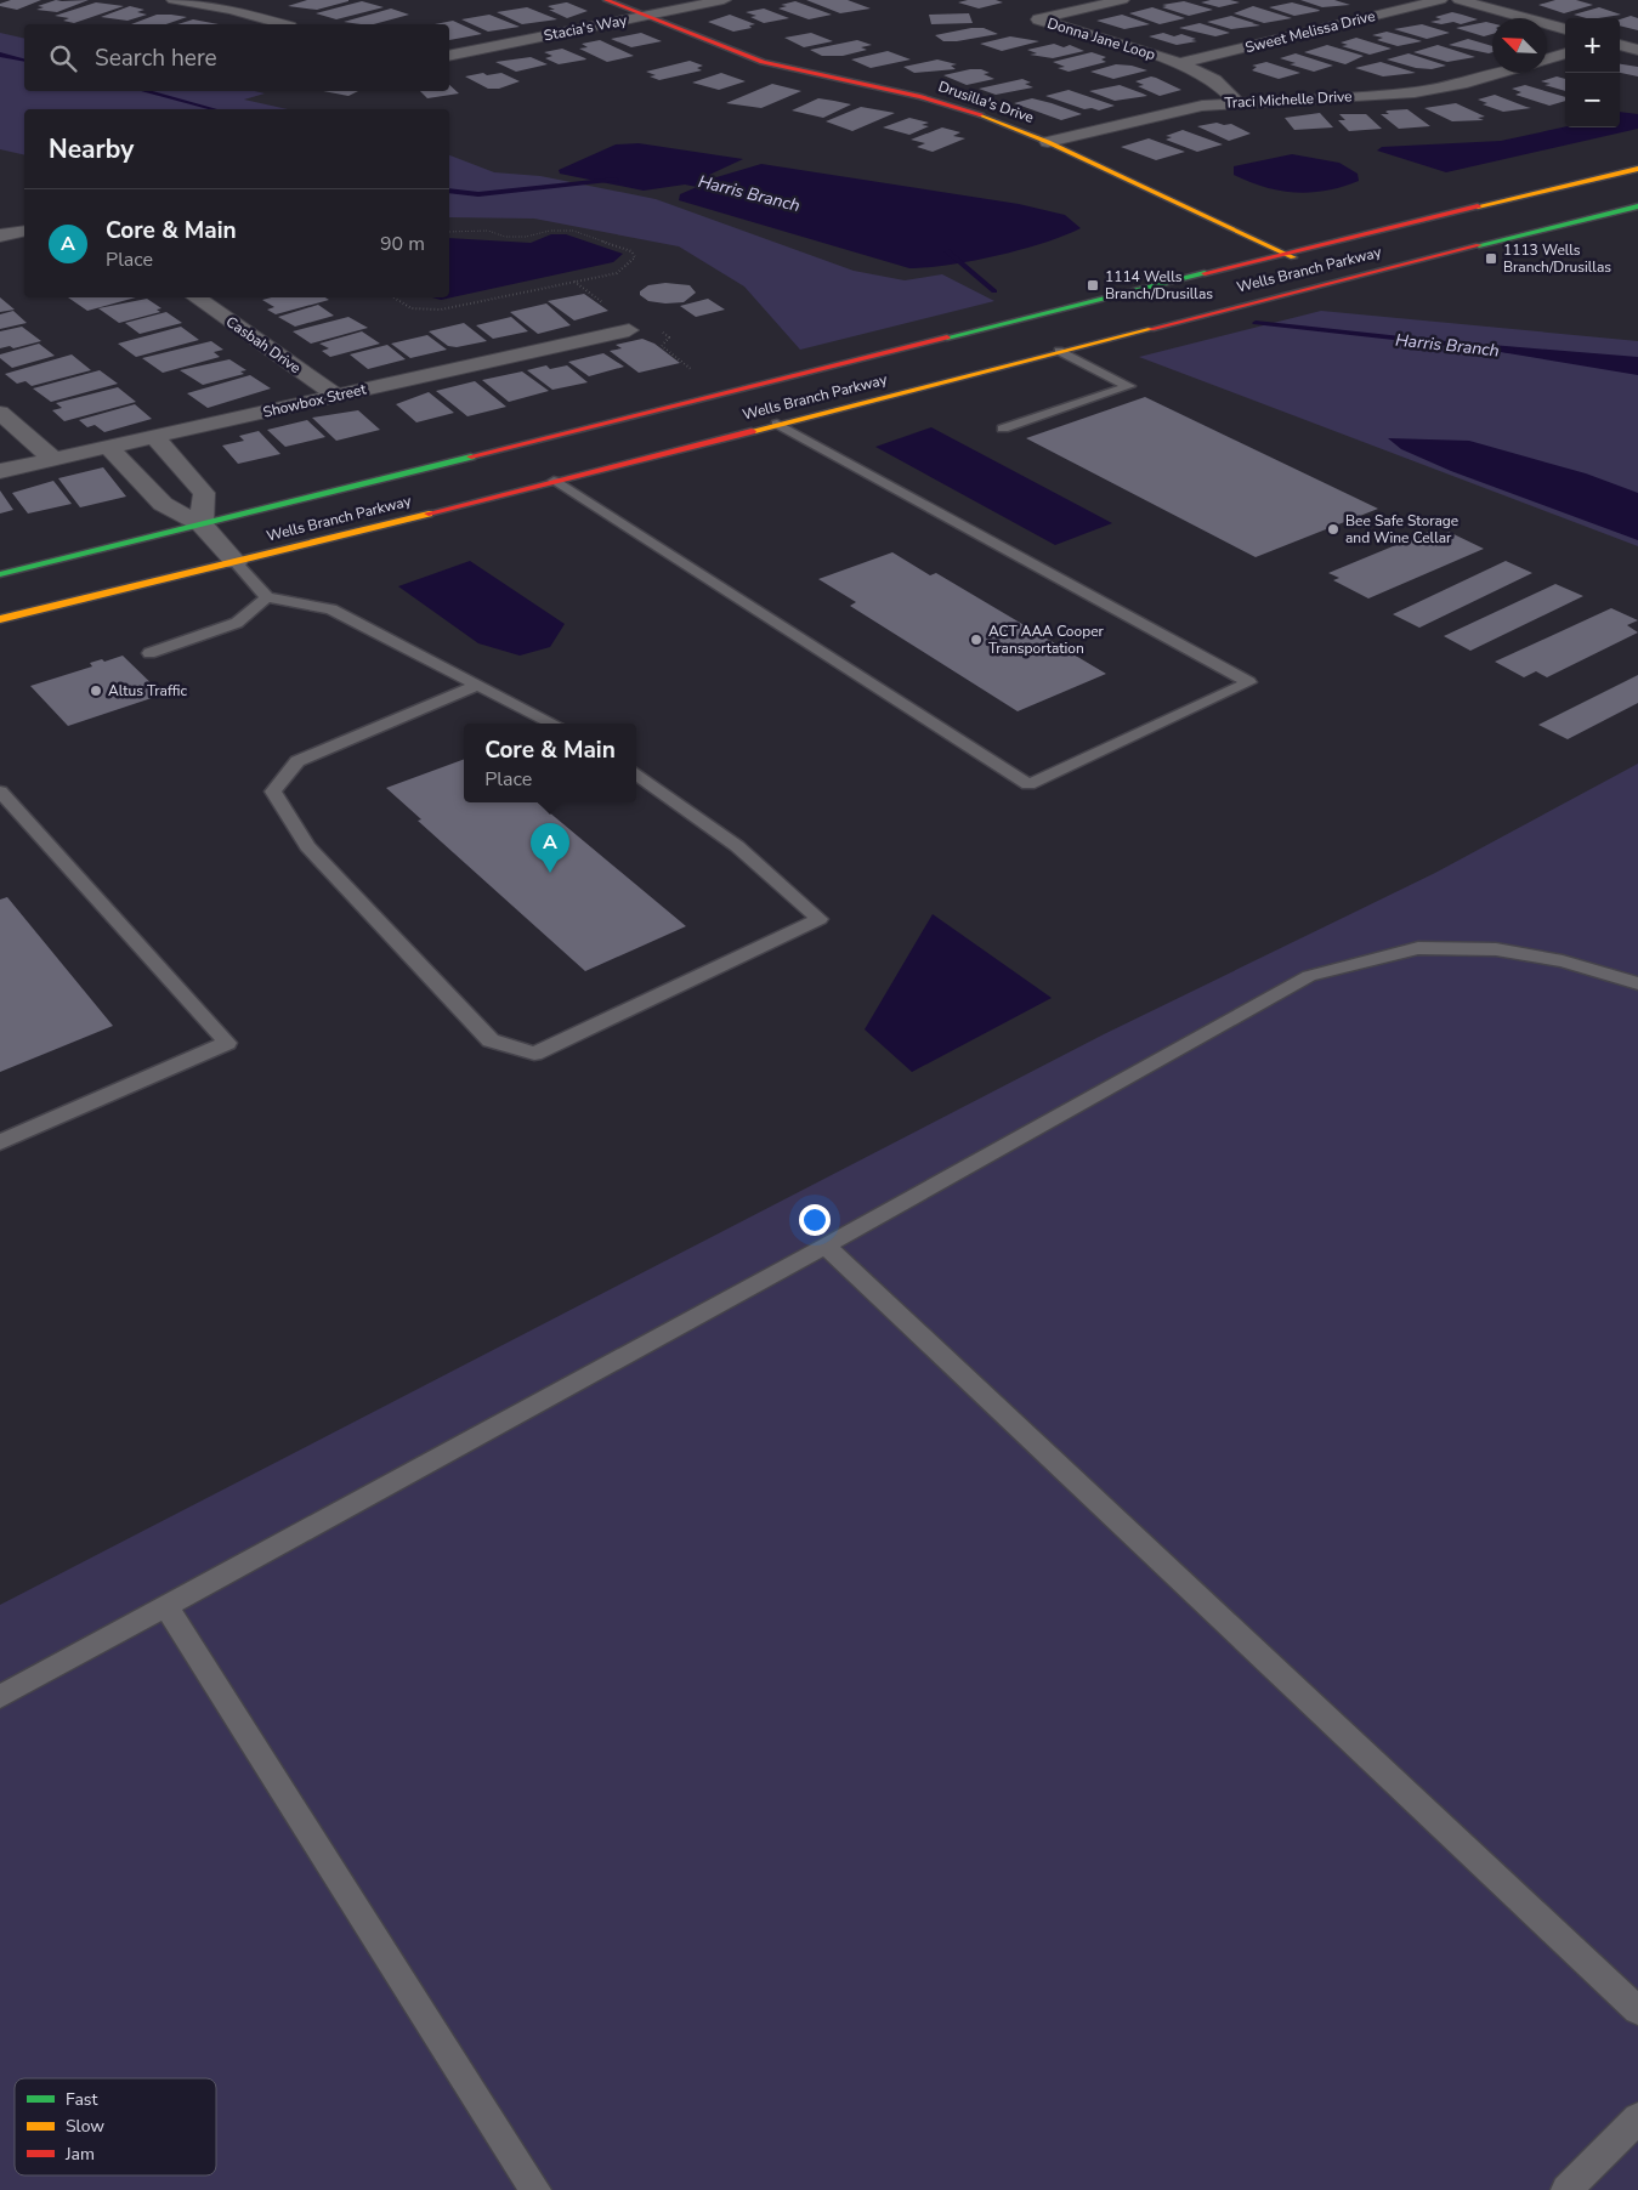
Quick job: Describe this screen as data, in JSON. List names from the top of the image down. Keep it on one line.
{"streets":{"main road":["Drusilla's Drive","Wells Branch Parkway"],"street":["Stacia's Way","Sweet Melissa Drive","Donna Jane Loop","Traci Michelle Drive","Casbah Drive","Showbox Street"]},"crossings":[["Stacia's Way","Drusilla's Drive"],["Sweet Melissa Drive","Donna Jane Loop"],["Donna Jane Loop","Traci Michelle Drive"],["Traci Michelle Drive","Drusilla's Drive"],["Drusilla's Drive","Wells Branch Parkway"],["Casbah Drive","Showbox Street"]],"water":["Harris Branch"],"places":{"transit":["1113 Wells Branch/Drusillas","1114 Wells Branch/Drusillas"],"other":["Bee Safe Storage and Wine Cellar","ACT AAA Cooper Transportation","Altus Traffic"]},"legend":["Fast","Slow","Jam"],"north":"top left","page":{"map_buttons":["+","−"],"search":"Search here","heading":"Nearby","list":[{"mark":"A","name":"Core & Main","note":"Place","value":"90 m"}],"popup":["Core & Main","Place"],"pins":"A"}}
